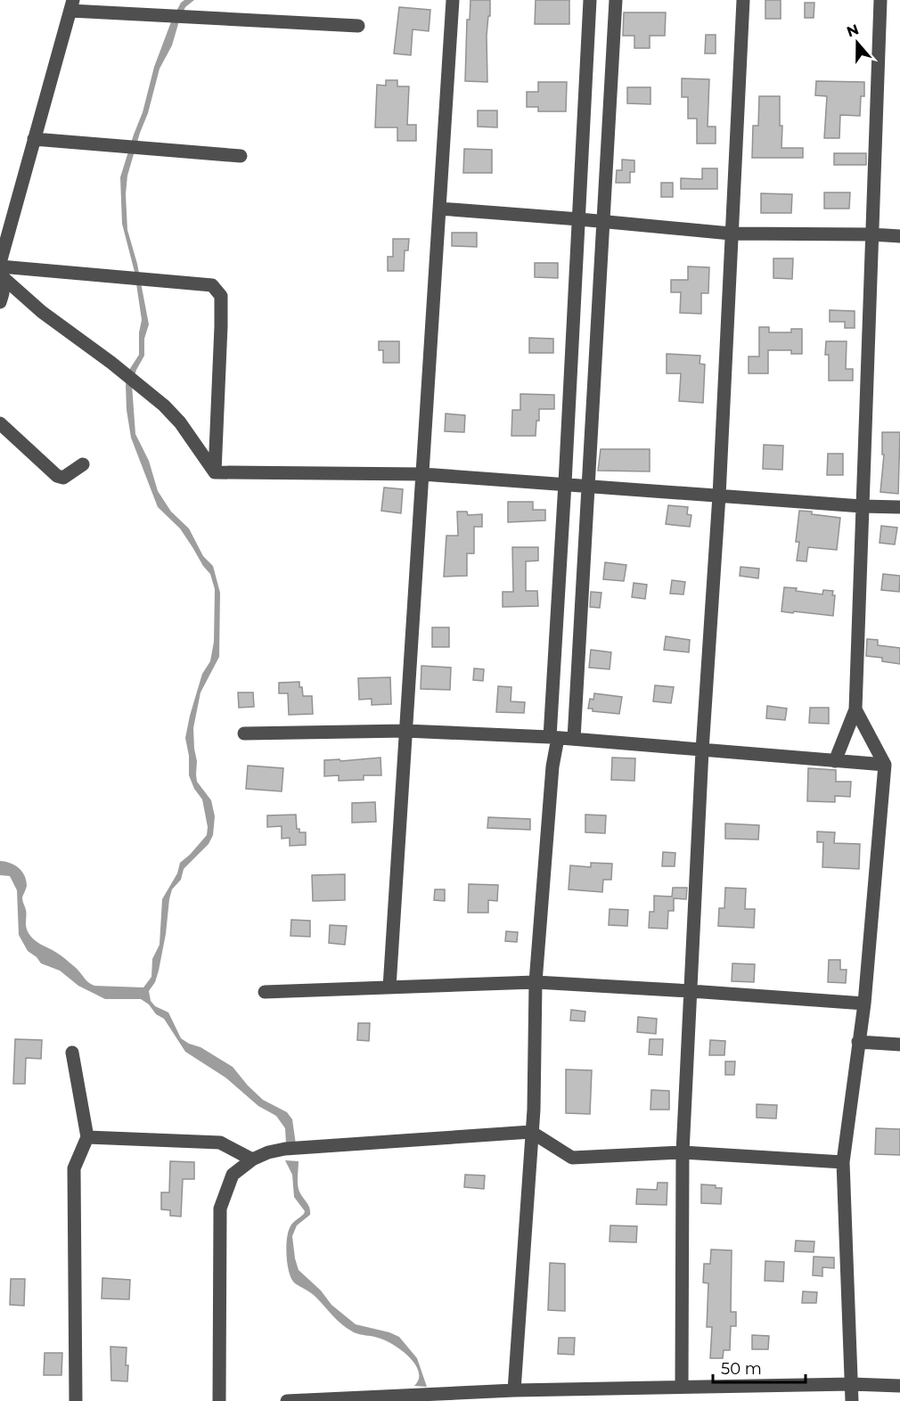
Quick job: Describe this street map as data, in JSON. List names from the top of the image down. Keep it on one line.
{"scale_bar":"50 m","north":"top"}
